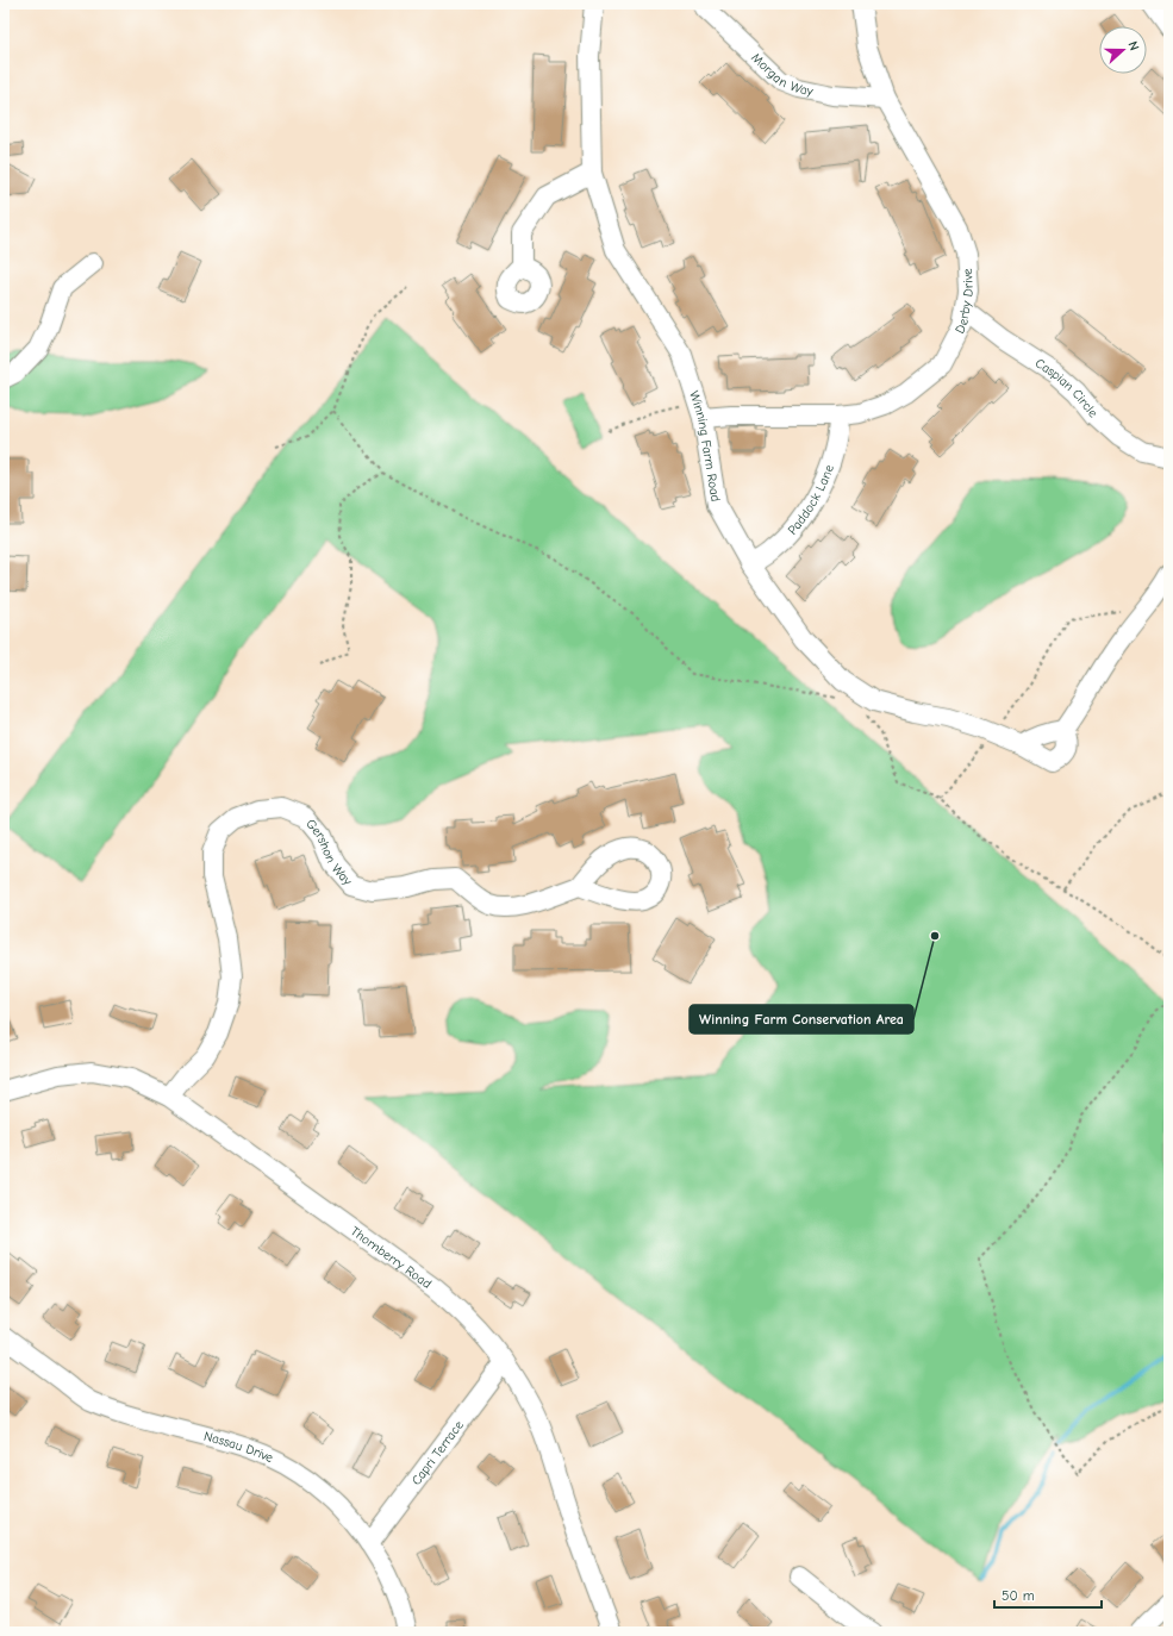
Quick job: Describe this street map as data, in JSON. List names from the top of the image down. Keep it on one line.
{"streets":{"street":["Morgan Way","Derby Drive","Caspian Circle","Winning Farm Road","Paddock Lane","Gershon Way","Thornberry Road","Nassau Drive","Capri Terrace"]},"crossings":[["Morgan Way","Derby Drive"],["Derby Drive","Caspian Circle"],["Derby Drive","Winning Farm Road"],["Derby Drive","Paddock Lane"],["Winning Farm Road","Paddock Lane"],["Gershon Way","Thornberry Road"],["Thornberry Road","Capri Terrace"],["Nassau Drive","Capri Terrace"]],"places":["Winning Farm Conservation Area"],"scale_bar":"50 m","north":"right"}
